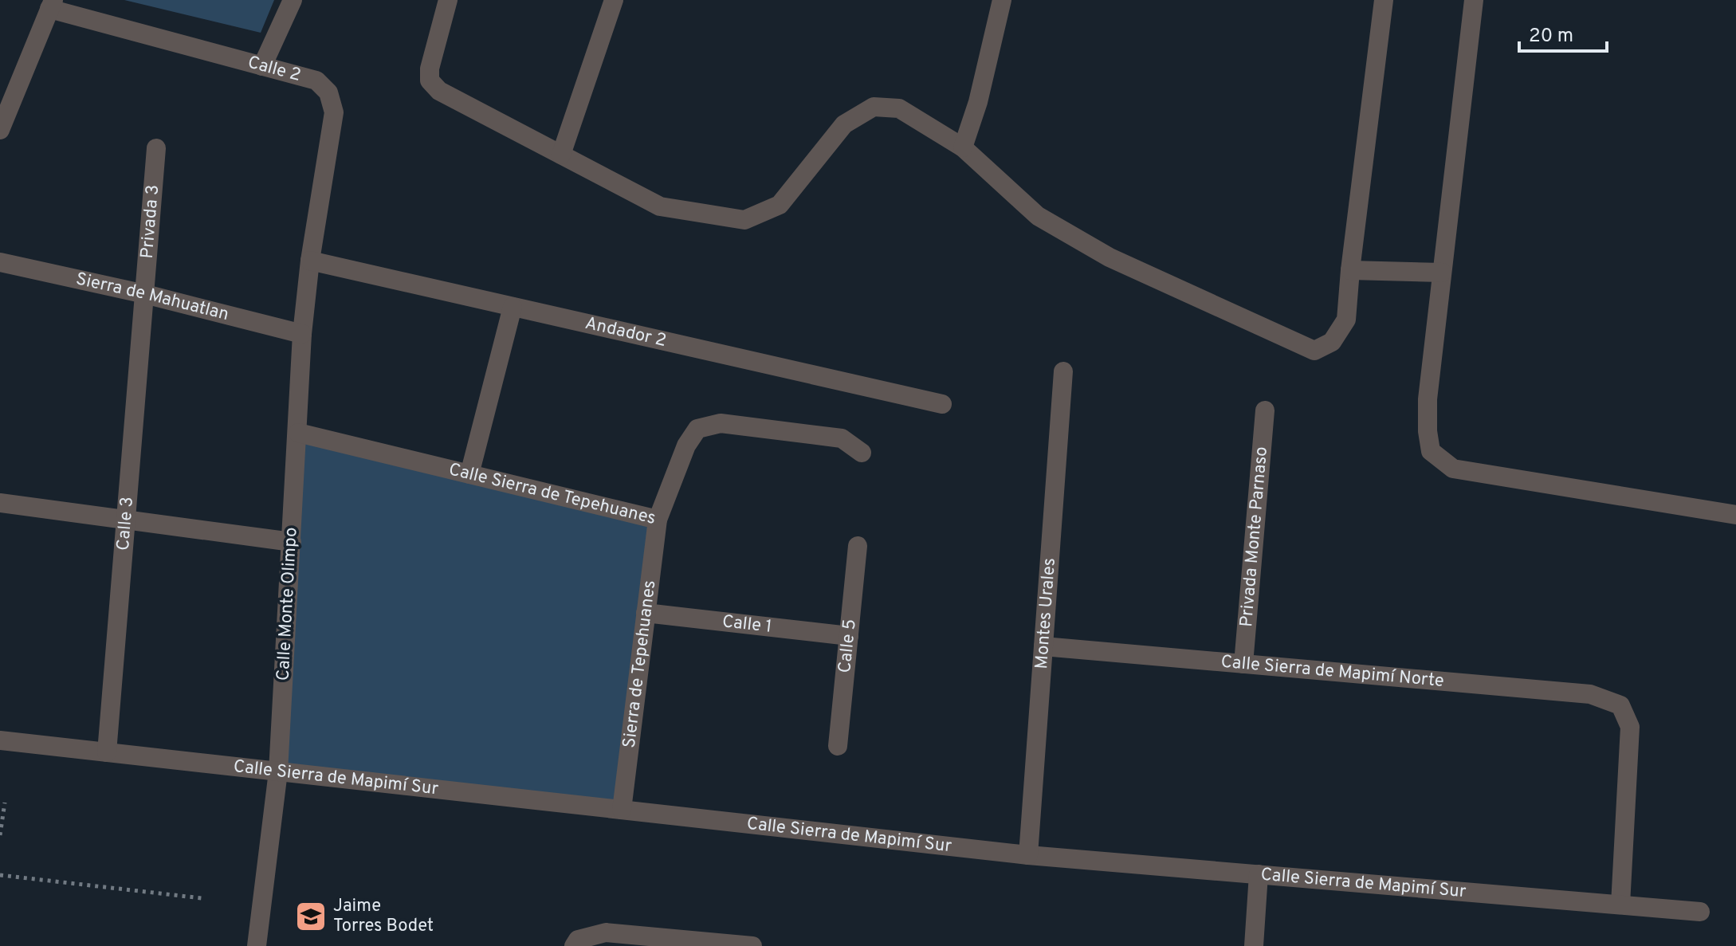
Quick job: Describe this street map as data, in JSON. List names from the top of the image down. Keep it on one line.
{"streets":{"street":["Calle 2","Privada 3","Sierra de Mahuatlan","Andador 2","Calle Sierra de Tepehuanes","Calle 3","Privada Monte Parnaso","Calle Monte Olimpo","Montes Urales","Calle 1","Calle 5","Sierra de Tepehuanes","Calle Sierra de Mapimí Norte","Calle Sierra de Mapimí Sur"]},"crossings":[["Calle 2","Andador 2"],["Calle 2","Calle Monte Olimpo"],["Privada 3","Sierra de Mahuatlan"],["Privada 3","Calle 3"],["Sierra de Mahuatlan","Calle 3"],["Sierra de Mahuatlan","Calle Monte Olimpo"],["Andador 2","Calle Monte Olimpo"],["Calle Sierra de Tepehuanes","Calle Monte Olimpo"],["Calle Sierra de Tepehuanes","Sierra de Tepehuanes"],["Calle 3","Calle Sierra de Mapimí Sur"],["Privada Monte Parnaso","Calle Sierra de Mapimí Norte"],["Calle Monte Olimpo","Calle Sierra de Mapimí Sur"],["Montes Urales","Calle Sierra de Mapimí Norte"],["Montes Urales","Calle Sierra de Mapimí Sur"],["Calle 1","Calle 5"],["Calle 1","Sierra de Tepehuanes"],["Sierra de Tepehuanes","Calle Sierra de Mapimí Sur"],["Calle Sierra de Mapimí Norte","Calle Sierra de Mapimí Sur"]],"places":{"school or university":["Jaime Torres Bodet"]},"scale_bar":"20 m"}
